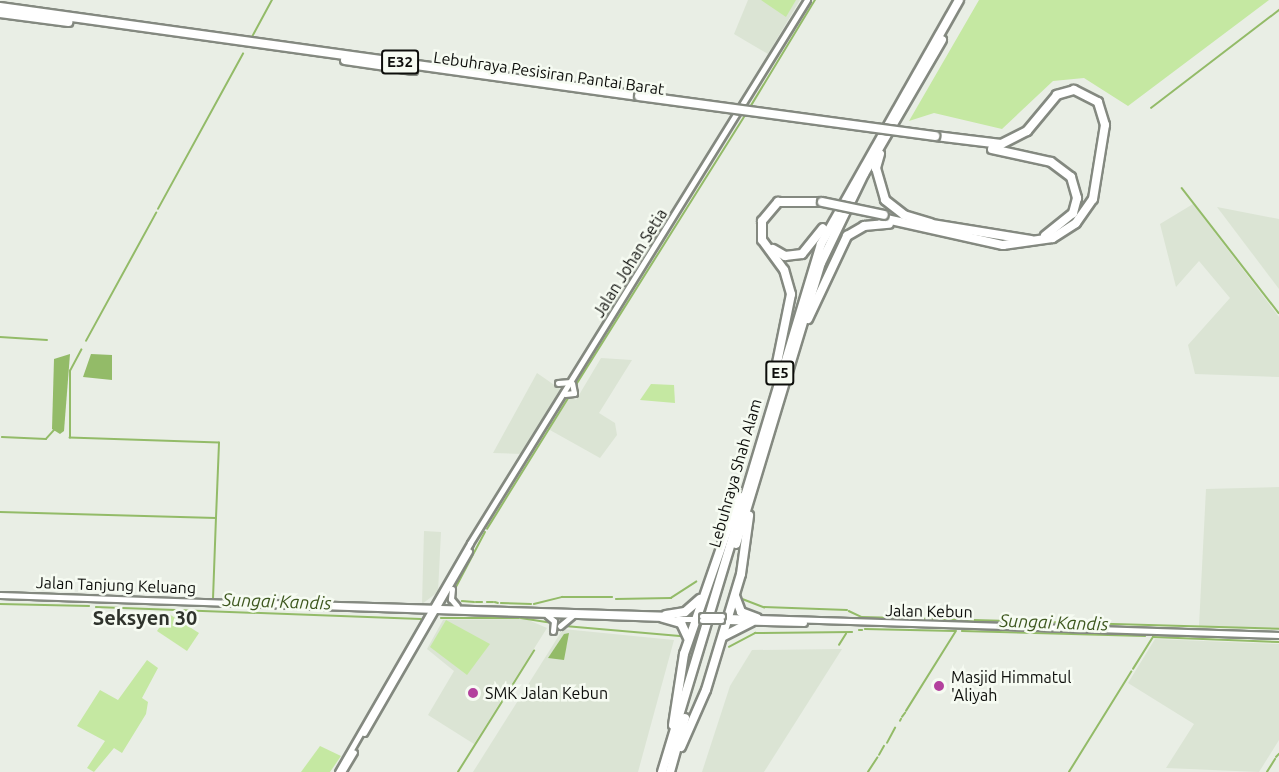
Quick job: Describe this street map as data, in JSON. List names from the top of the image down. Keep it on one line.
{"streets":{"highway":["E32","Lebuhraya Pesisiran Pantai Barat","E5","Lebuhraya Shah Alam"],"main road":["Jalan Johan Setia","Jalan Tanjung Keluang","Jalan Kebun"]},"crossings":[["Jalan Tanjung Keluang","Jalan Kebun"]],"districts":["Seksyen 30"],"water":["Sungai Kandis"],"places":["Masjid Himmatul 'Aliyah","SMK Jalan Kebun"]}
